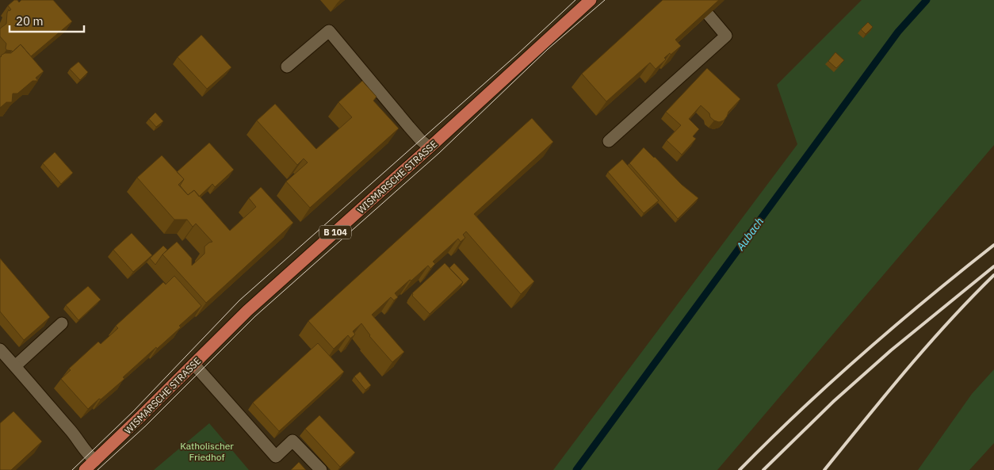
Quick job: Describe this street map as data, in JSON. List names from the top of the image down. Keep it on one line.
{"streets":{"main road":["WISMARSCHE STRASSE","B 104"]},"water":["Aubach"],"parks":["Katholischer Friedhof"],"scale_bar":"20 m"}
